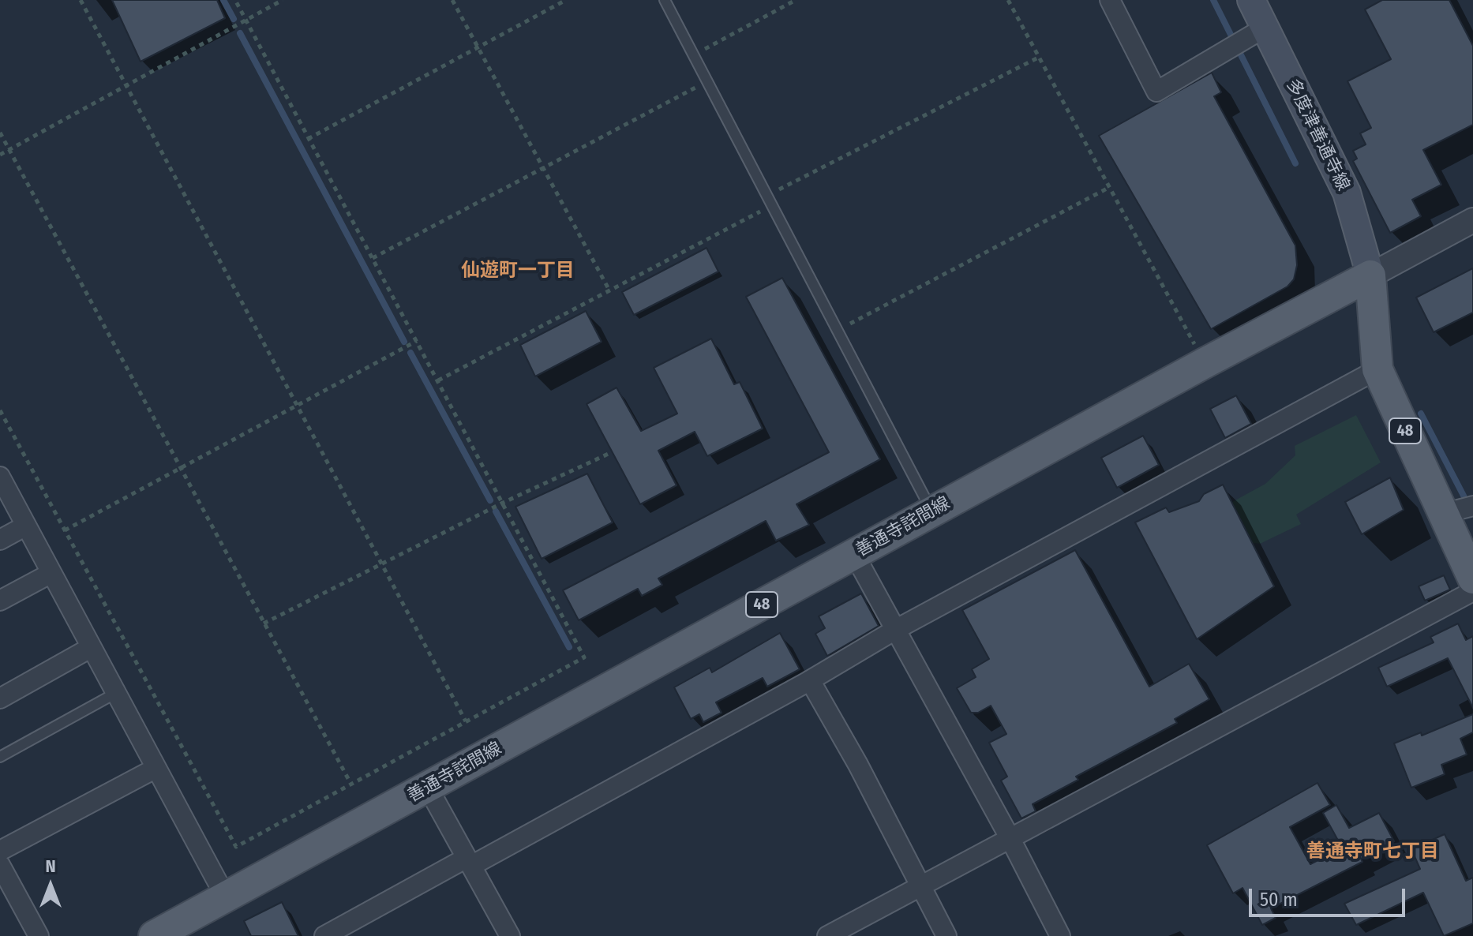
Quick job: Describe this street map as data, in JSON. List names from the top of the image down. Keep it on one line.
{"streets":{"main road":["多度津善通寺線","48","善通寺詫間線"]},"crossings":[["多度津善通寺線","48"],["多度津善通寺線","善通寺詫間線"],["48","善通寺詫間線"]],"districts":["仙遊町一丁目","善通寺町七丁目"],"scale_bar":"50 m","north":"top"}
